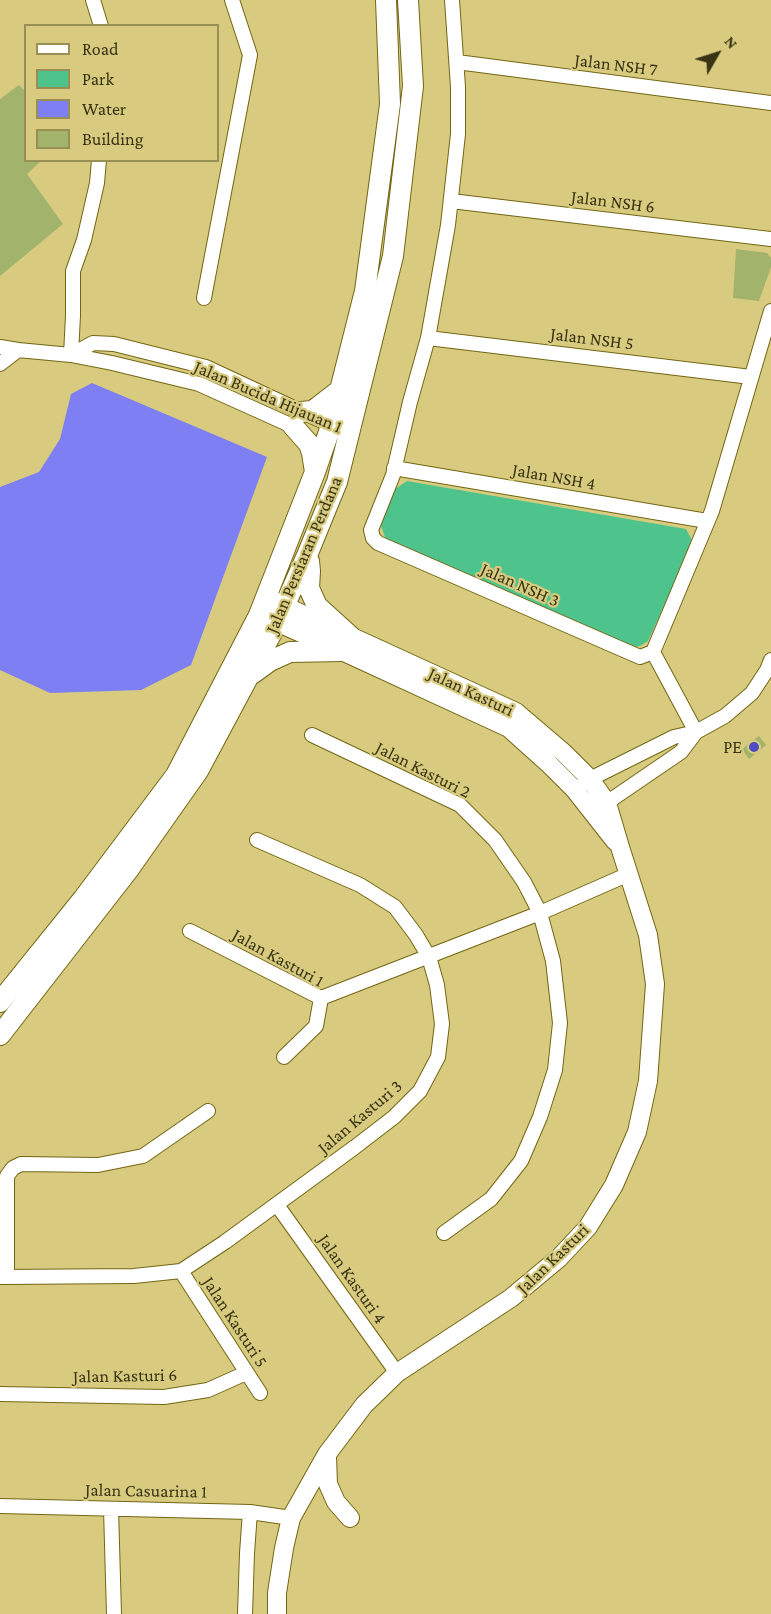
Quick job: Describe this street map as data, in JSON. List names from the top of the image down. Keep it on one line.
{"streets":{"main road":["Jalan Persiaran Perdana"],"street":["Jalan NSH 7","Jalan NSH 6","Jalan NSH 5","Jalan Bucida Hijauan 1","Jalan NSH 4","Jalan NSH 3","Jalan Kasturi","Jalan Kasturi 2","Jalan Kasturi 1","Jalan Kasturi 3","Jalan Kasturi 4","Jalan Kasturi 5","Jalan Kasturi 6","Jalan Casuarina 1"]},"crossings":[["Jalan Bucida Hijauan 1","Jalan Persiaran Perdana"],["Jalan NSH 4","Jalan NSH 3"],["Jalan Persiaran Perdana","Jalan Kasturi"],["Jalan Kasturi","Jalan Kasturi 4"],["Jalan Kasturi","Jalan Casuarina 1"],["Jalan Kasturi 3","Jalan Kasturi 4"],["Jalan Kasturi 3","Jalan Kasturi 5"],["Jalan Kasturi 5","Jalan Kasturi 6"]],"places":["PE"],"legend":["Road","Park","Water","Building"],"north":"top right"}
